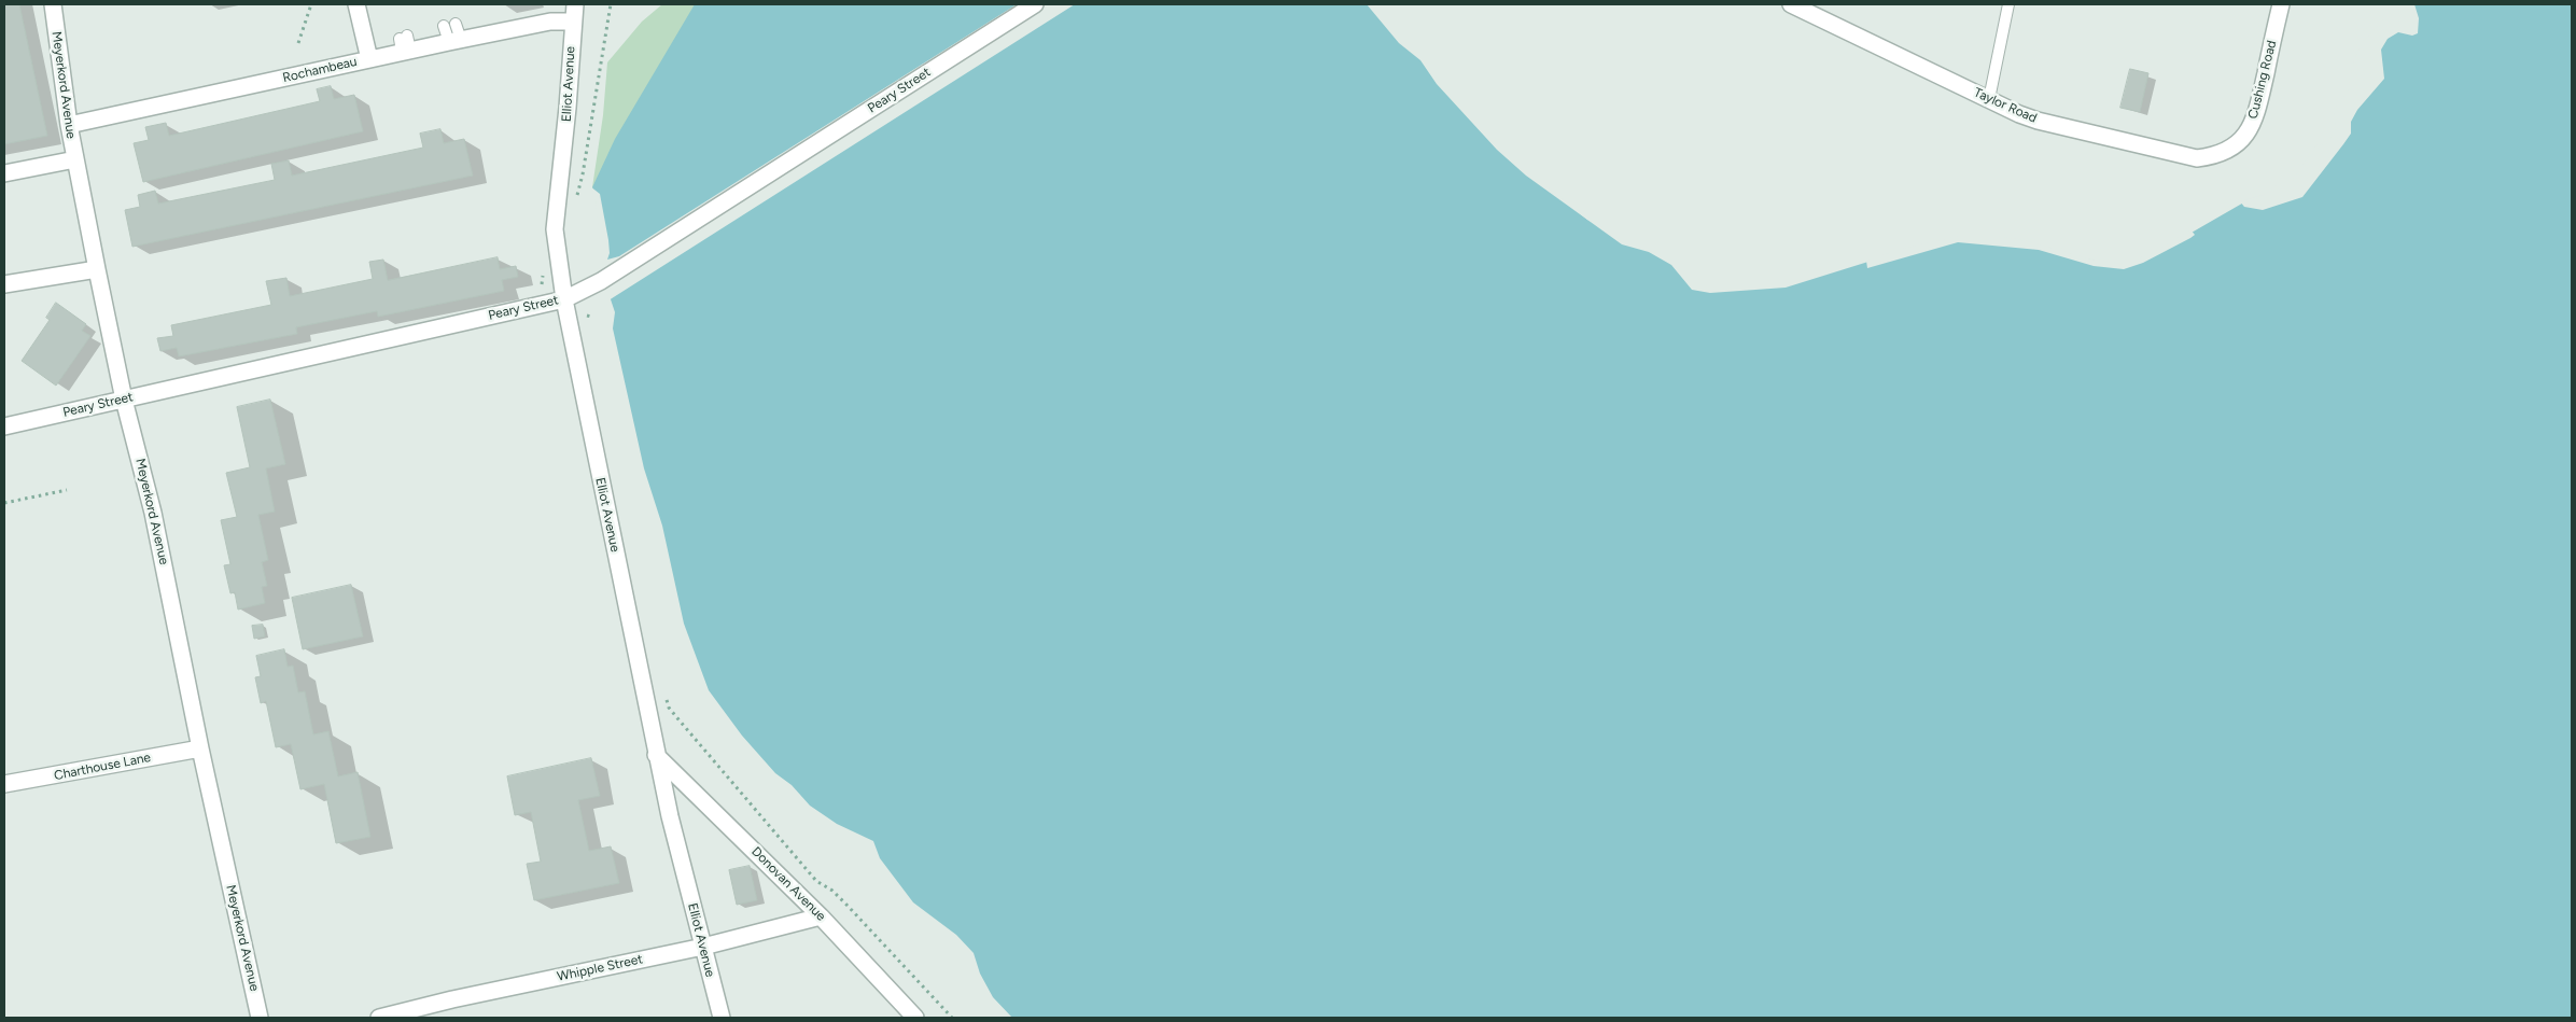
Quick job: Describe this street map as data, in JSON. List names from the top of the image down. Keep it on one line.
{"streets":{"street":["Rochambeau","Cushing Road","Elliot Avenue","Meyerkord Avenue","Peary Street","Taylor Road","Charthouse Lane","Donovan Avenue","Whipple Street"]},"crossings":[["Rochambeau","Elliot Avenue"],["Rochambeau","Meyerkord Avenue"],["Cushing Road","Taylor Road"],["Elliot Avenue","Peary Street"],["Elliot Avenue","Donovan Avenue"],["Elliot Avenue","Whipple Street"],["Meyerkord Avenue","Peary Street"],["Meyerkord Avenue","Charthouse Lane"],["Donovan Avenue","Whipple Street"]]}
